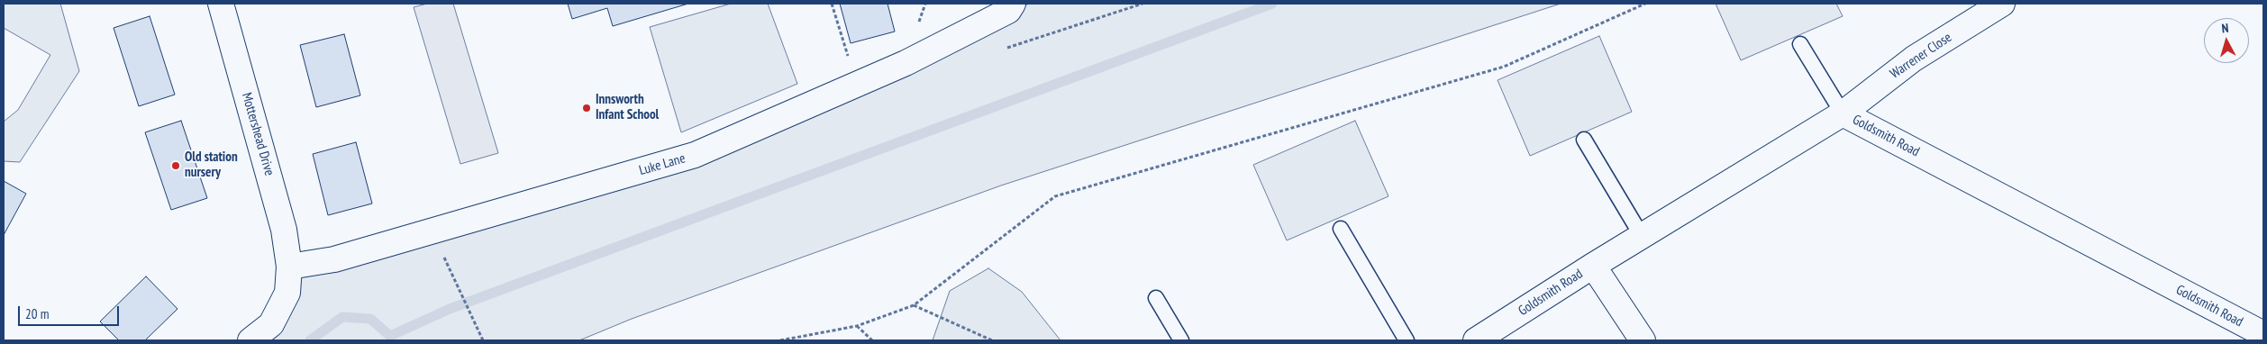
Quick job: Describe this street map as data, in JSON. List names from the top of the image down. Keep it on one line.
{"streets":{"street":["Warrener Close","Mottershead Drive","Goldsmith Road","Luke Lane"]},"crossings":[["Warrener Close","Goldsmith Road"],["Mottershead Drive","Luke Lane"]],"places":["Innsworth Infant School","Old station nursery"],"scale_bar":"20 m","north":"top"}
